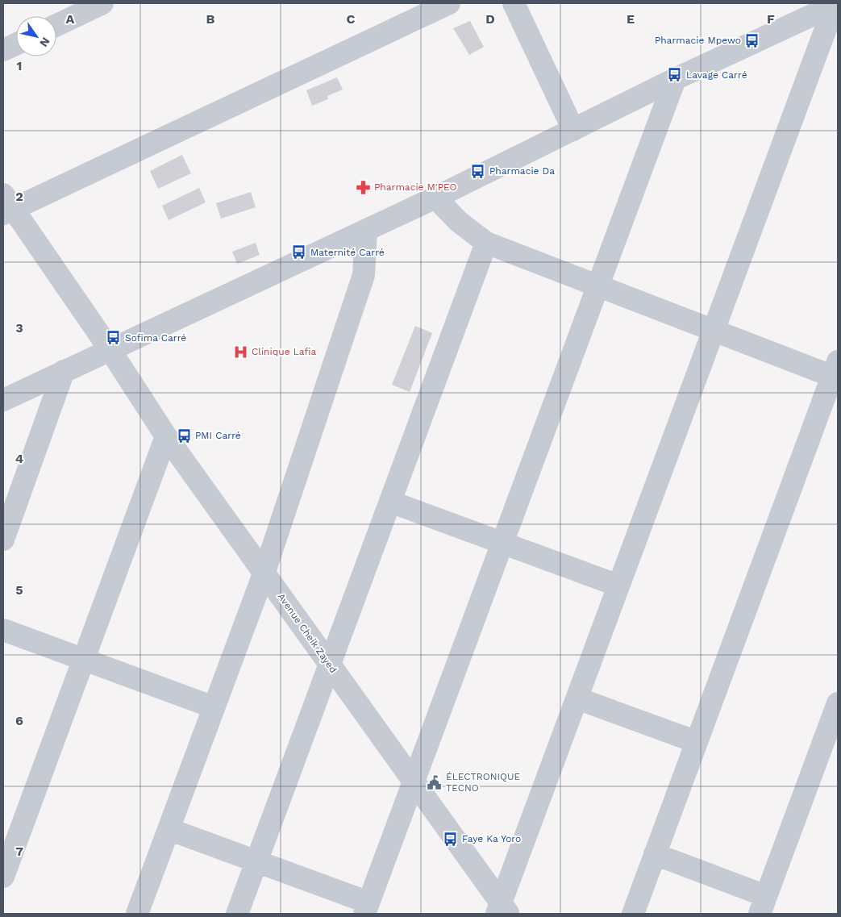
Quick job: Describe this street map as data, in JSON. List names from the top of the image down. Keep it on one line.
{"streets":{"street":["Avenue Cheik Zayed"]},"places":{"bus stop":["Pharmacie Mpewo","Lavage Carré","Pharmacie Da","Maternité Carré","Sofima Carré","PMI Carré","Faye Ka Yoro"],"pharmacy":["Pharmacie M'PEO"],"hospital":["Clinique Lafia"],"public building":["ÉLECTRONIQUE TECNO"]},"north":"bottom right","grid":{"columns":["A","B","C","D","E","F"],"rows":["1","2","3","4","5","6","7"]}}
